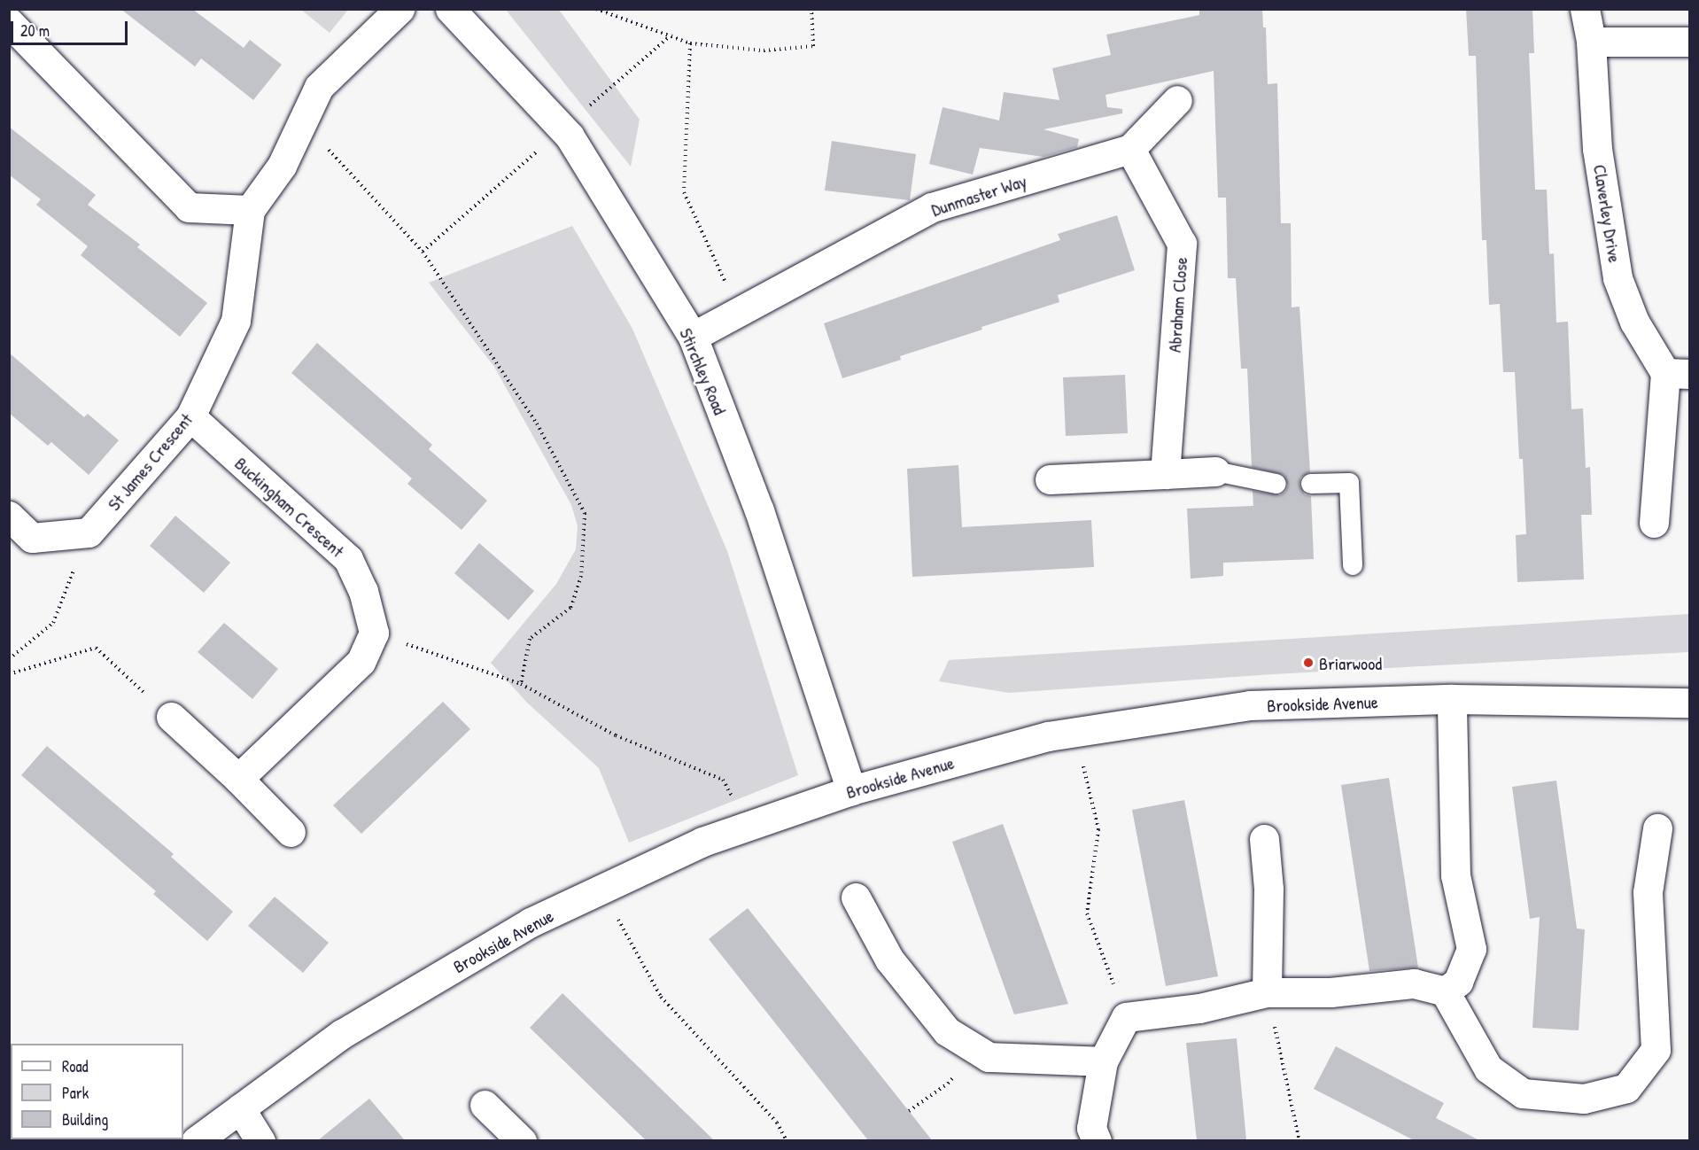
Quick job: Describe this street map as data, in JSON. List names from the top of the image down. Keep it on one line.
{"streets":{"street":["Dunmaster Way","Claverley Drive","Abraham Close","Stirchley Road","St James Crescent","Buckingham Crescent","Brookside Avenue"]},"crossings":[["Dunmaster Way","Abraham Close"],["Dunmaster Way","Stirchley Road"],["Stirchley Road","Brookside Avenue"],["St James Crescent","Buckingham Crescent"]],"places":["Briarwood"],"legend":["Road","Park","Building"],"scale_bar":"20 m"}
